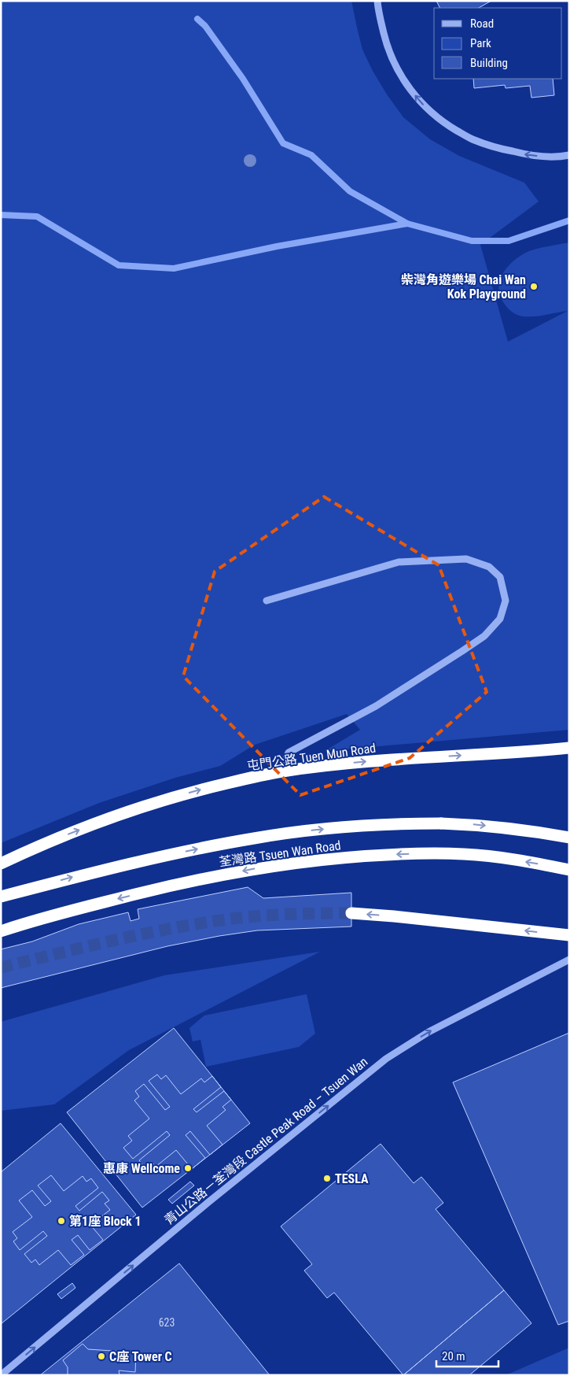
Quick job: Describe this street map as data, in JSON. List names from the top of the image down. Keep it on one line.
{"streets":{"highway":["屯門公路 Tuen Mun Road","荃灣路 Tsuen Wan Road"],"street":["青山公路－荃灣段 Castle Peak Road – Tsuen Wan"]},"one_way":["屯門公路 Tuen Mun Road","青山公路－荃灣段 Castle Peak Road – Tsuen Wan"],"places":["柴灣角遊樂場 Chai Wan Kok Playground","惠康 Wellcome","TESLA","第1座 Block 1","C座 Tower C"],"house_numbers":["623"],"legend":["Road","Park","Building"],"scale_bar":"20 m"}
